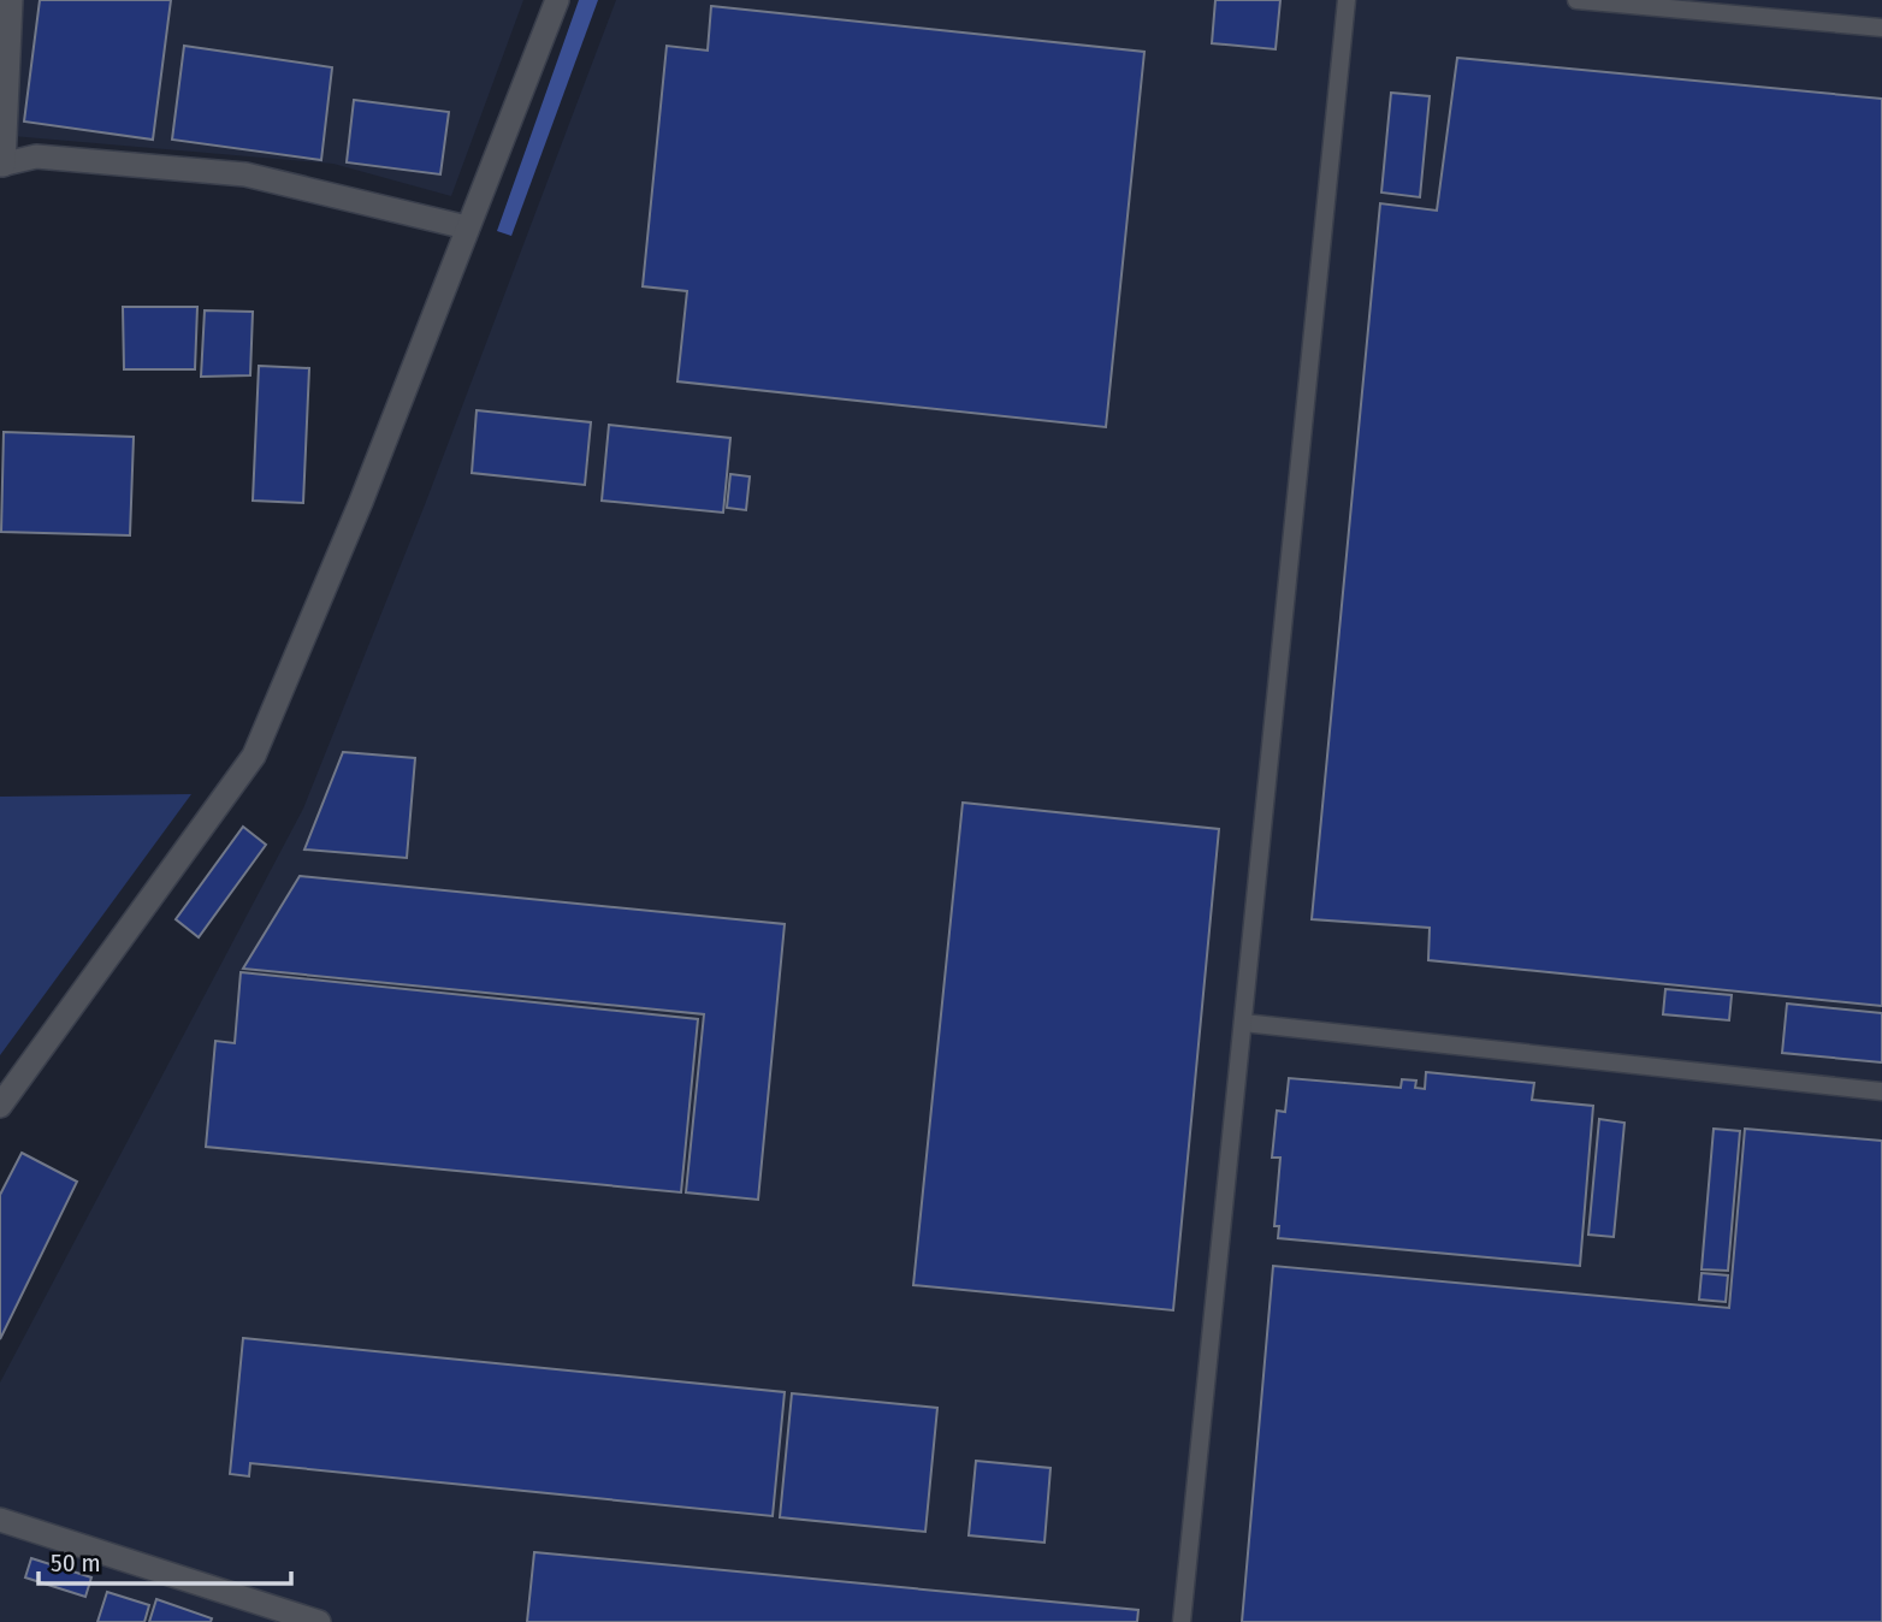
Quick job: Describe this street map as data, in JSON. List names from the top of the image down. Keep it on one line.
{"scale_bar":"50 m"}
